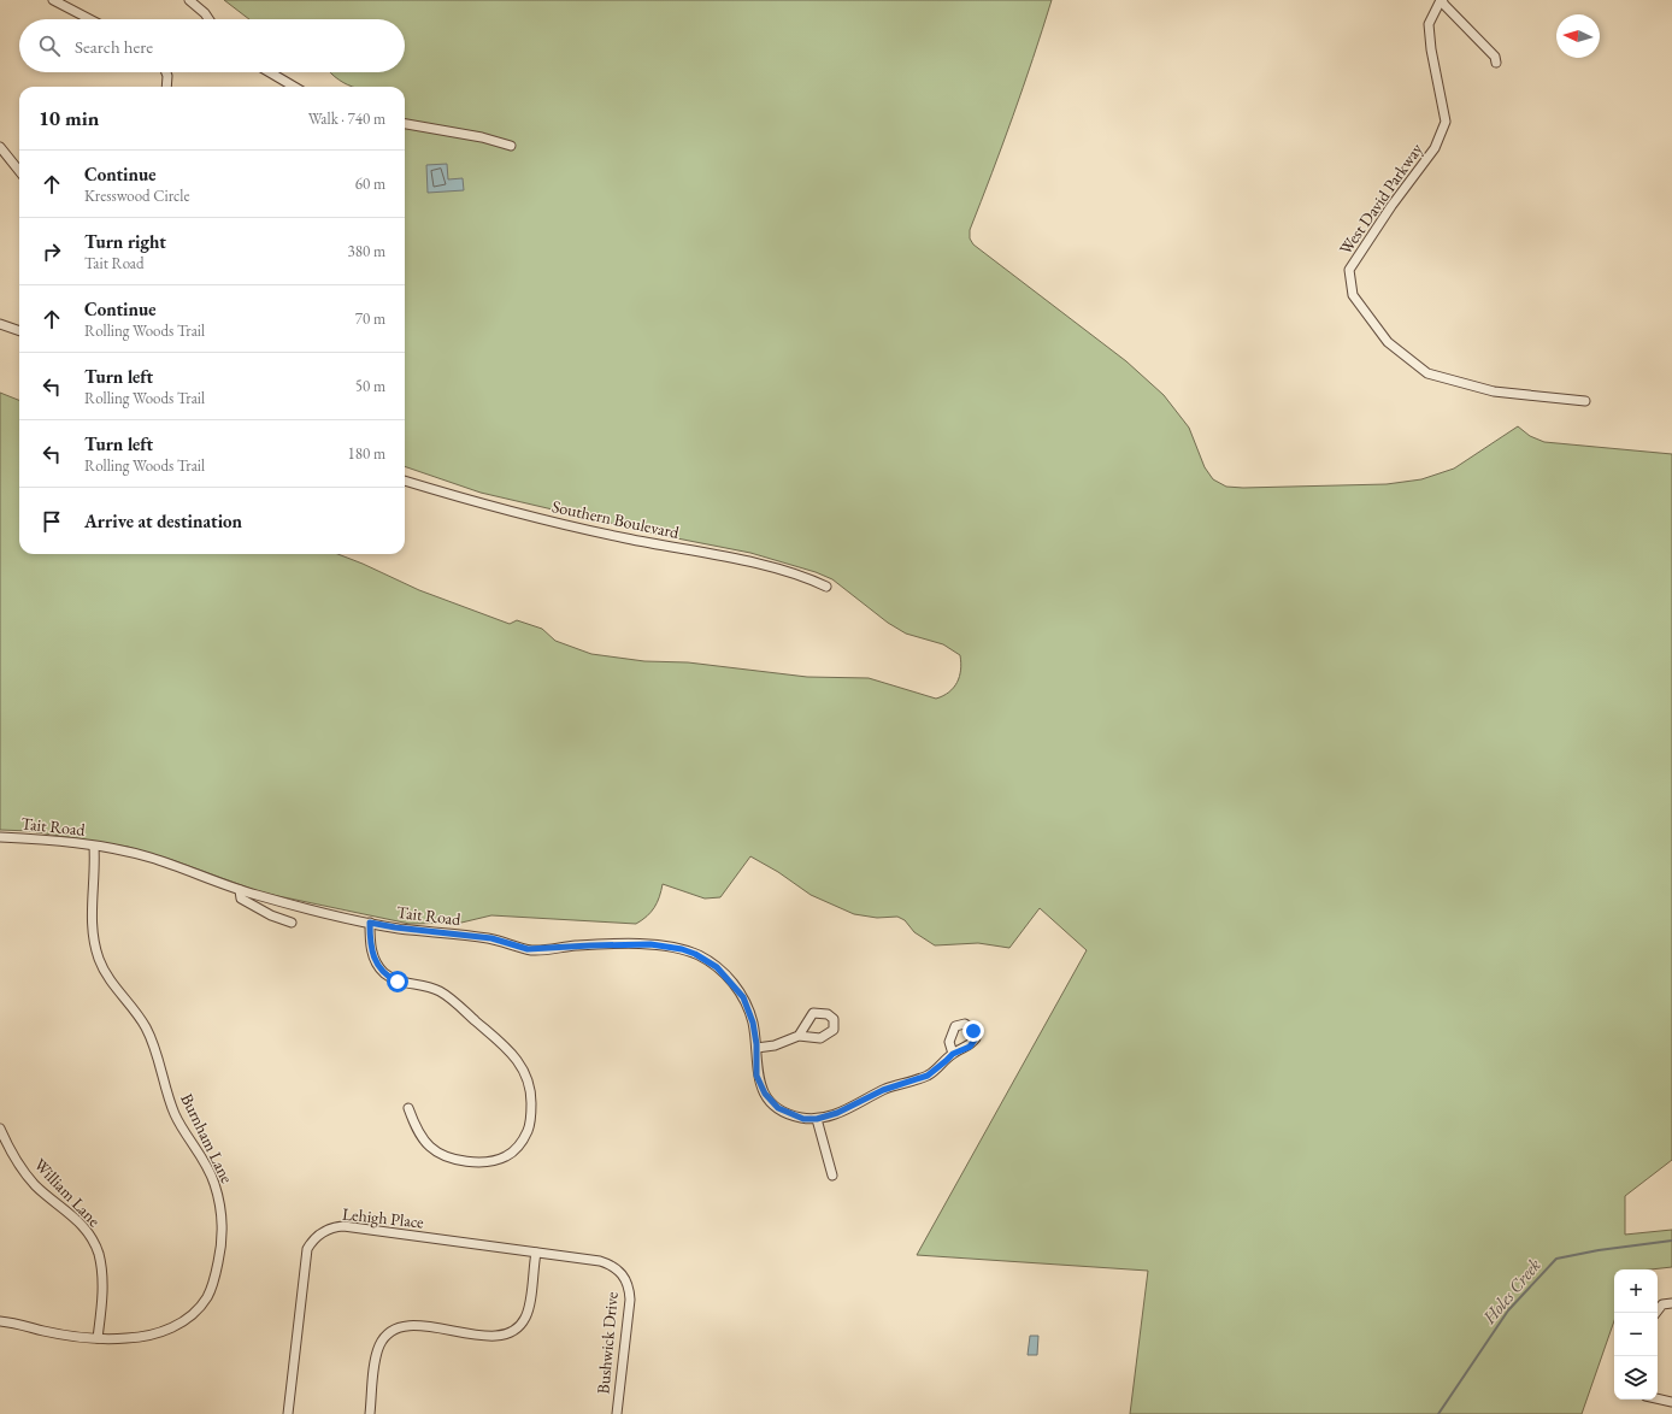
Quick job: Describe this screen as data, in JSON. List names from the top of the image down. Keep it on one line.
{"streets":{"street":["West David Parkway","Southern Boulevard","Tait Road","Burnham Lane","William Lane","Lehigh Place","Bushwick Drive"]},"crossings":[["Tait Road","Burnham Lane"],["Burnham Lane","William Lane"],["Lehigh Place","Bushwick Drive"]],"water":["Holes Creek"],"north":"left","page":{"search":"Search here","heading":["10 min","Walk · 740 m"],"list":[["Continue","Kresswood Circle","60 m"],["Turn right","Tait Road","380 m"],["Continue","Rolling Woods Trail","70 m"],["Turn left","Rolling Woods Trail","50 m"],["Turn left","Rolling Woods Trail","180 m"],"Arrive at destination"],"map_buttons":["+","−"]}}
